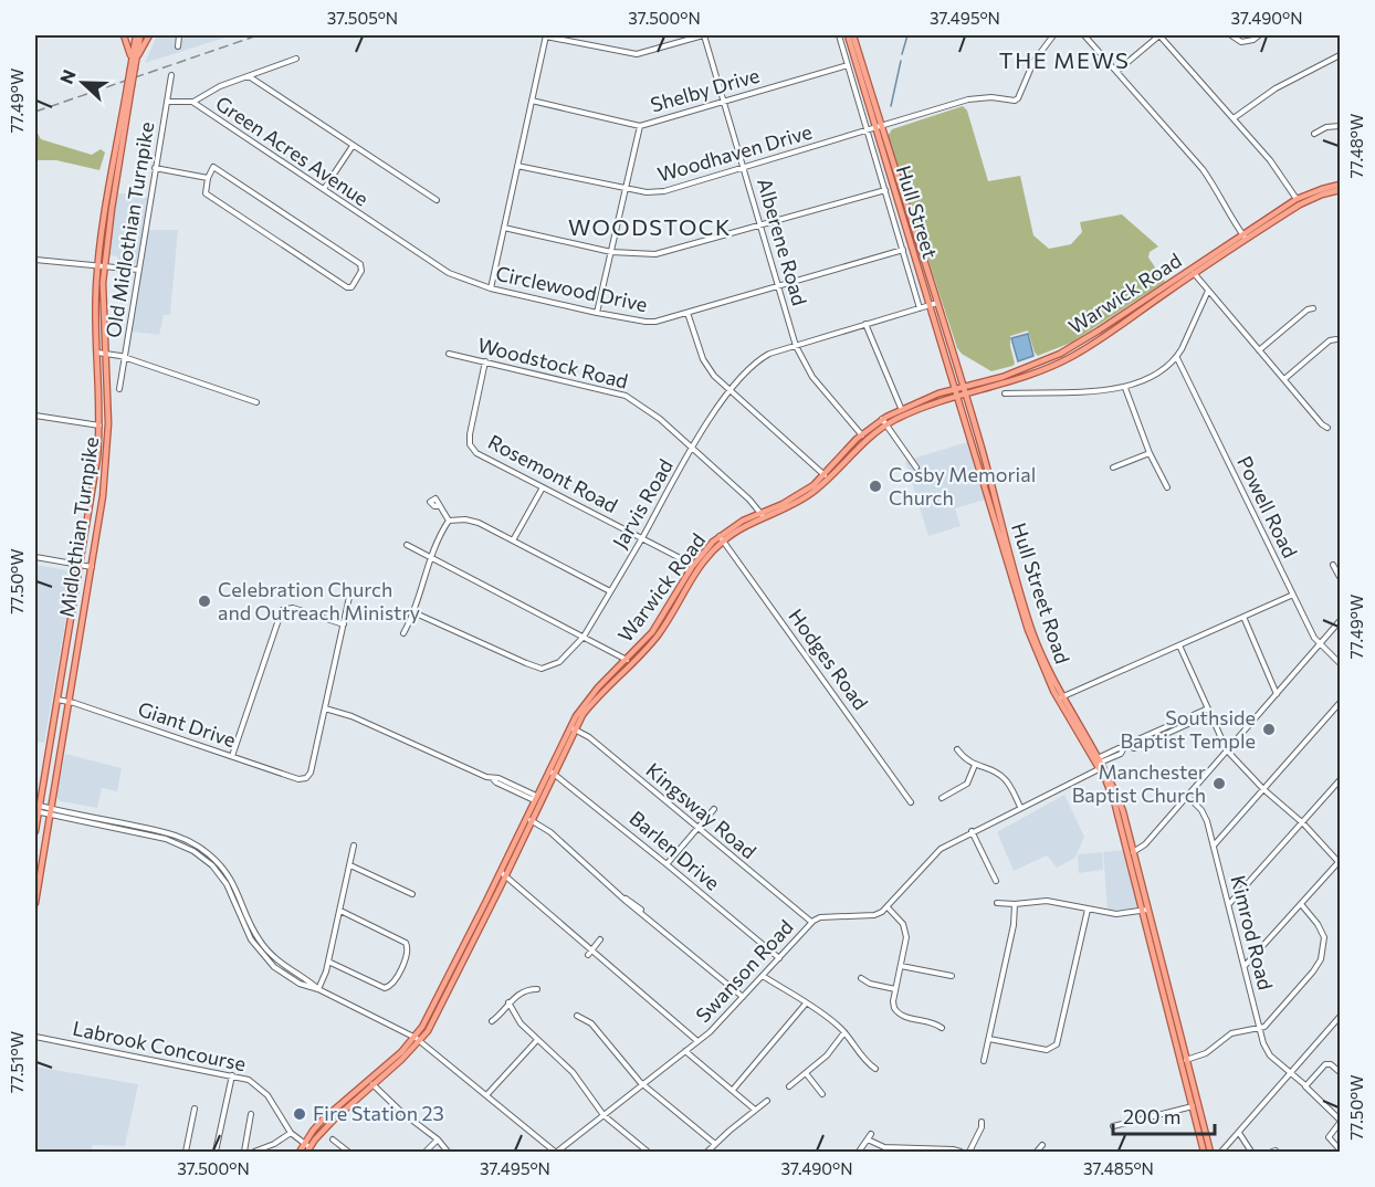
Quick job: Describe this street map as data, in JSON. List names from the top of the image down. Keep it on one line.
{"streets":{"main road":["Hull Street","Warwick Road","Midlothian Turnpike","Hull Street Road"],"street":["Shelby Drive","Green Acres Avenue","Woodhaven Drive","Old Midlothian Turnpike","Alberene Road","Circlewood Drive","Woodstock Road","Rosemont Road","Jarvis Road","Powell Road","Hodges Road","Giant Drive","Kingsway Road","Barlen Drive","Kimrod Road","Swanson Road","Labrook Concourse"]},"crossings":[["Shelby Drive","Alberene Road"],["Green Acres Avenue","Old Midlothian Turnpike"],["Green Acres Avenue","Circlewood Drive"],["Woodhaven Drive","Hull Street"],["Woodhaven Drive","Alberene Road"],["Hull Street","Warwick Road"],["Hull Street","Jarvis Road"],["Hull Street","Hull Street Road"],["Alberene Road","Circlewood Drive"],["Alberene Road","Warwick Road"],["Alberene Road","Jarvis Road"],["Warwick Road","Woodstock Road"],["Warwick Road","Rosemont Road"],["Warwick Road","Hull Street Road"],["Warwick Road","Hodges Road"],["Warwick Road","Kingsway Road"],["Warwick Road","Barlen Drive"],["Woodstock Road","Rosemont Road"],["Woodstock Road","Jarvis Road"],["Rosemont Road","Jarvis Road"],["Jarvis Road","Hull Street Road"],["Midlothian Turnpike","Giant Drive"],["Kingsway Road","Swanson Road"],["Barlen Drive","Swanson Road"]],"districts":["THE MEWS","WOODSTOCK"],"places":["Cosby Memorial Church","Celebration Church and Outreach Ministry","Southside Baptist Temple","Manchester Baptist Church","Fire Station 23"],"scale_bar":"200 m","north":"left","coordinates":["37.505°N","37.500°N","37.495°N","37.490°N","77.49°W","77.48°W","77.50°W","77.51°W","37.485°N"]}
